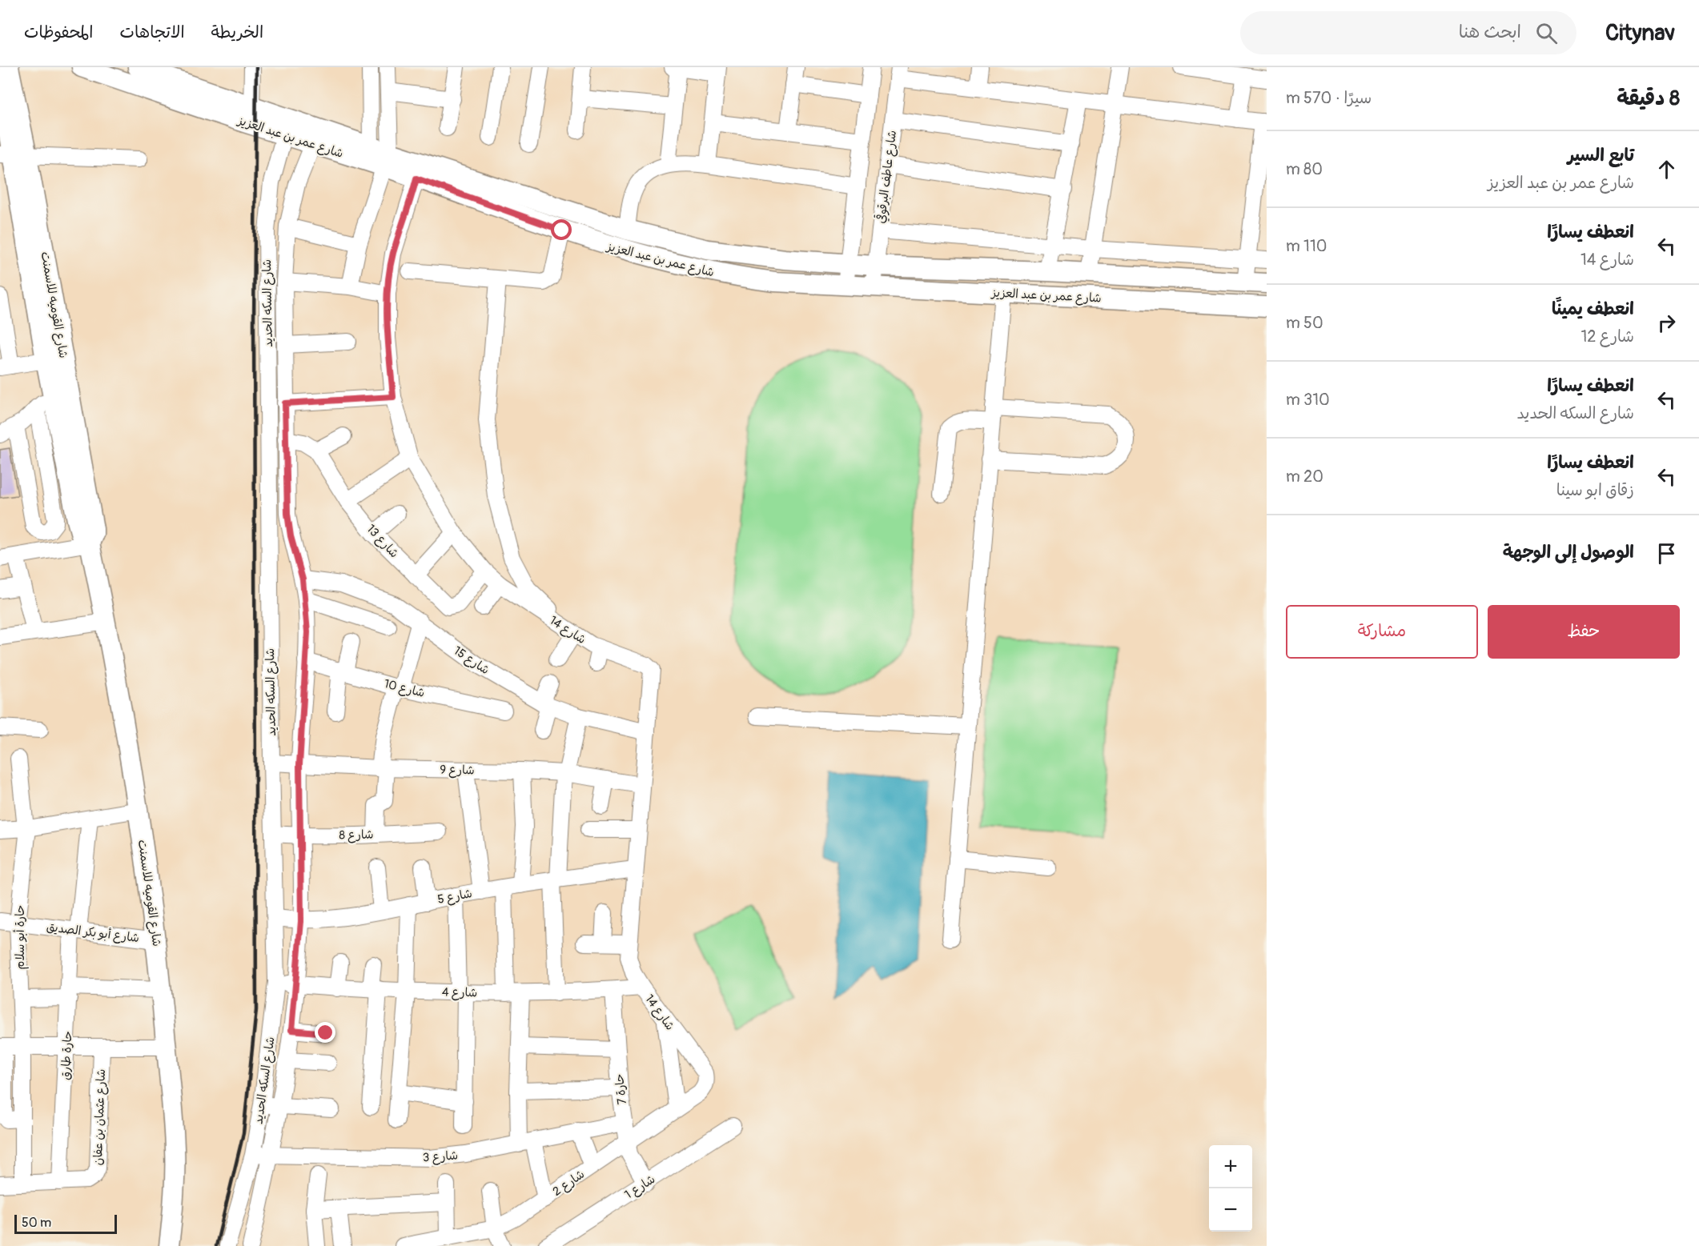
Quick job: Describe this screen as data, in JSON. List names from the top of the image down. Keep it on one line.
{"streets":{"main road":["شارع عمر بن عبد العزيز","شارع القوميه للاسمنت"],"street":["شارع عاطف البرقوقي","شارع السكه الحديد","شارع 13","شارع 14","شارع 15","شارع 10","شارع 9","شارع 8","شارع 5","شارع أبو بكر الصديق","حارة أبو سلام","شارع 4","حارة طارق","حارة 7","شارع عثمان بن عفان","شارع 3","شارع 2","شارع 1"]},"crossings":[["شارع عمر بن عبد العزيز","شارع عاطف البرقوقي"],["شارع عمر بن عبد العزيز","شارع السكه الحديد"],["شارع عمر بن عبد العزيز","شارع 14"],["شارع السكه الحديد","شارع 15"],["شارع السكه الحديد","شارع 10"],["شارع السكه الحديد","شارع 9"],["شارع السكه الحديد","شارع 8"],["شارع السكه الحديد","شارع 5"],["شارع السكه الحديد","شارع 4"],["شارع السكه الحديد","شارع 3"],["شارع القوميه للاسمنت","شارع أبو بكر الصديق"],["شارع 13","شارع 14"],["شارع 14","شارع 15"],["شارع 14","شارع 9"],["شارع 14","شارع 5"],["شارع 14","شارع 4"],["شارع 14","شارع 2"],["شارع أبو بكر الصديق","حارة أبو سلام"],["شارع أبو بكر الصديق","حارة طارق"],["حارة أبو سلام","شارع عثمان بن عفان"],["شارع 4","حارة 7"],["حارة طارق","شارع عثمان بن عفان"],["حارة 7","شارع 3"],["حارة 7","شارع 2"],["حارة 7","شارع 1"]],"scale_bar":"50 m","page":{"header":"Citynav","search":"ابحث هنا","nav":["الخريطة","الاتجاهات","المحفوظات"],"heading":["8 دقيقة","سيرًا · 570 m"],"list":[["تابع السير","شارع عمر بن عبد العزيز","80 m"],["انعطف يسارًا","شارع 14","110 m"],["انعطف يمينًا","شارع 12","50 m"],["انعطف يسارًا","شارع السكه الحديد","310 m"],["انعطف يسارًا","زقاق ابو سينا","20 m"],"الوصول إلى الوجهة"],"buttons":["حفظ","مشاركة"],"map_buttons":["+","−"],"scale":"50 m"}}
